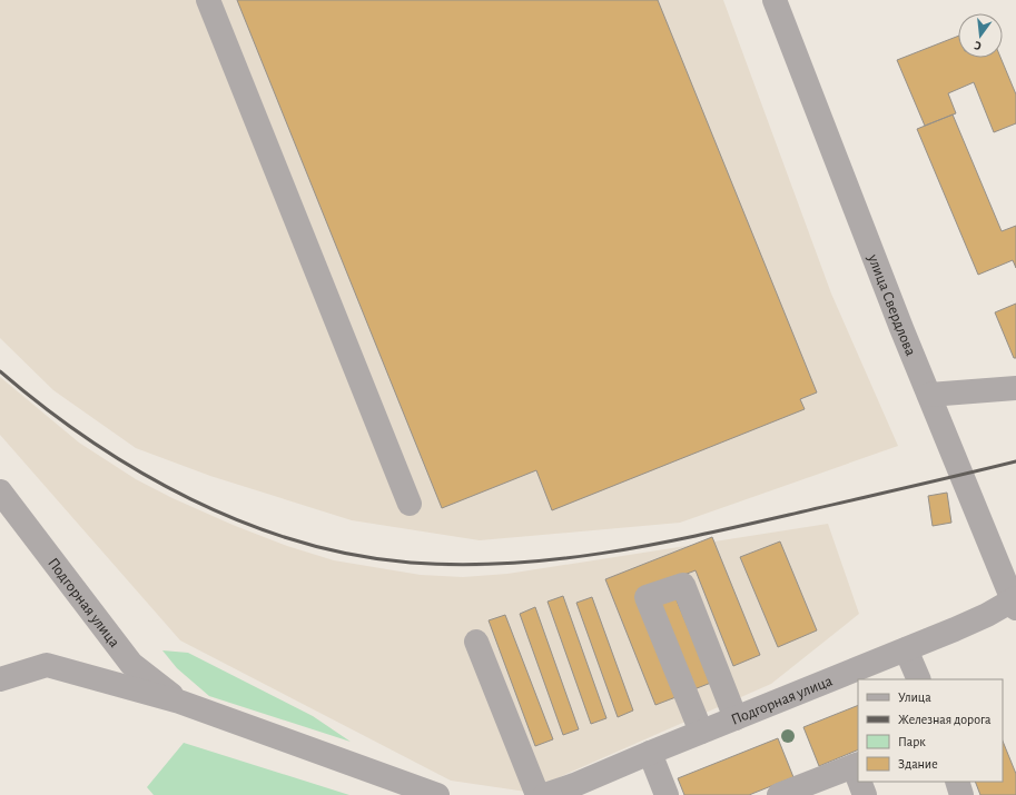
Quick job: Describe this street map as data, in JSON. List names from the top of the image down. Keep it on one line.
{"streets":{"street":["улица Свердлова","Подгорная улица"]},"crossings":[["улица Свердлова","Подгорная улица"]],"legend":["Улица","Железная дорога","Парк","Здание"],"north":"bottom"}
